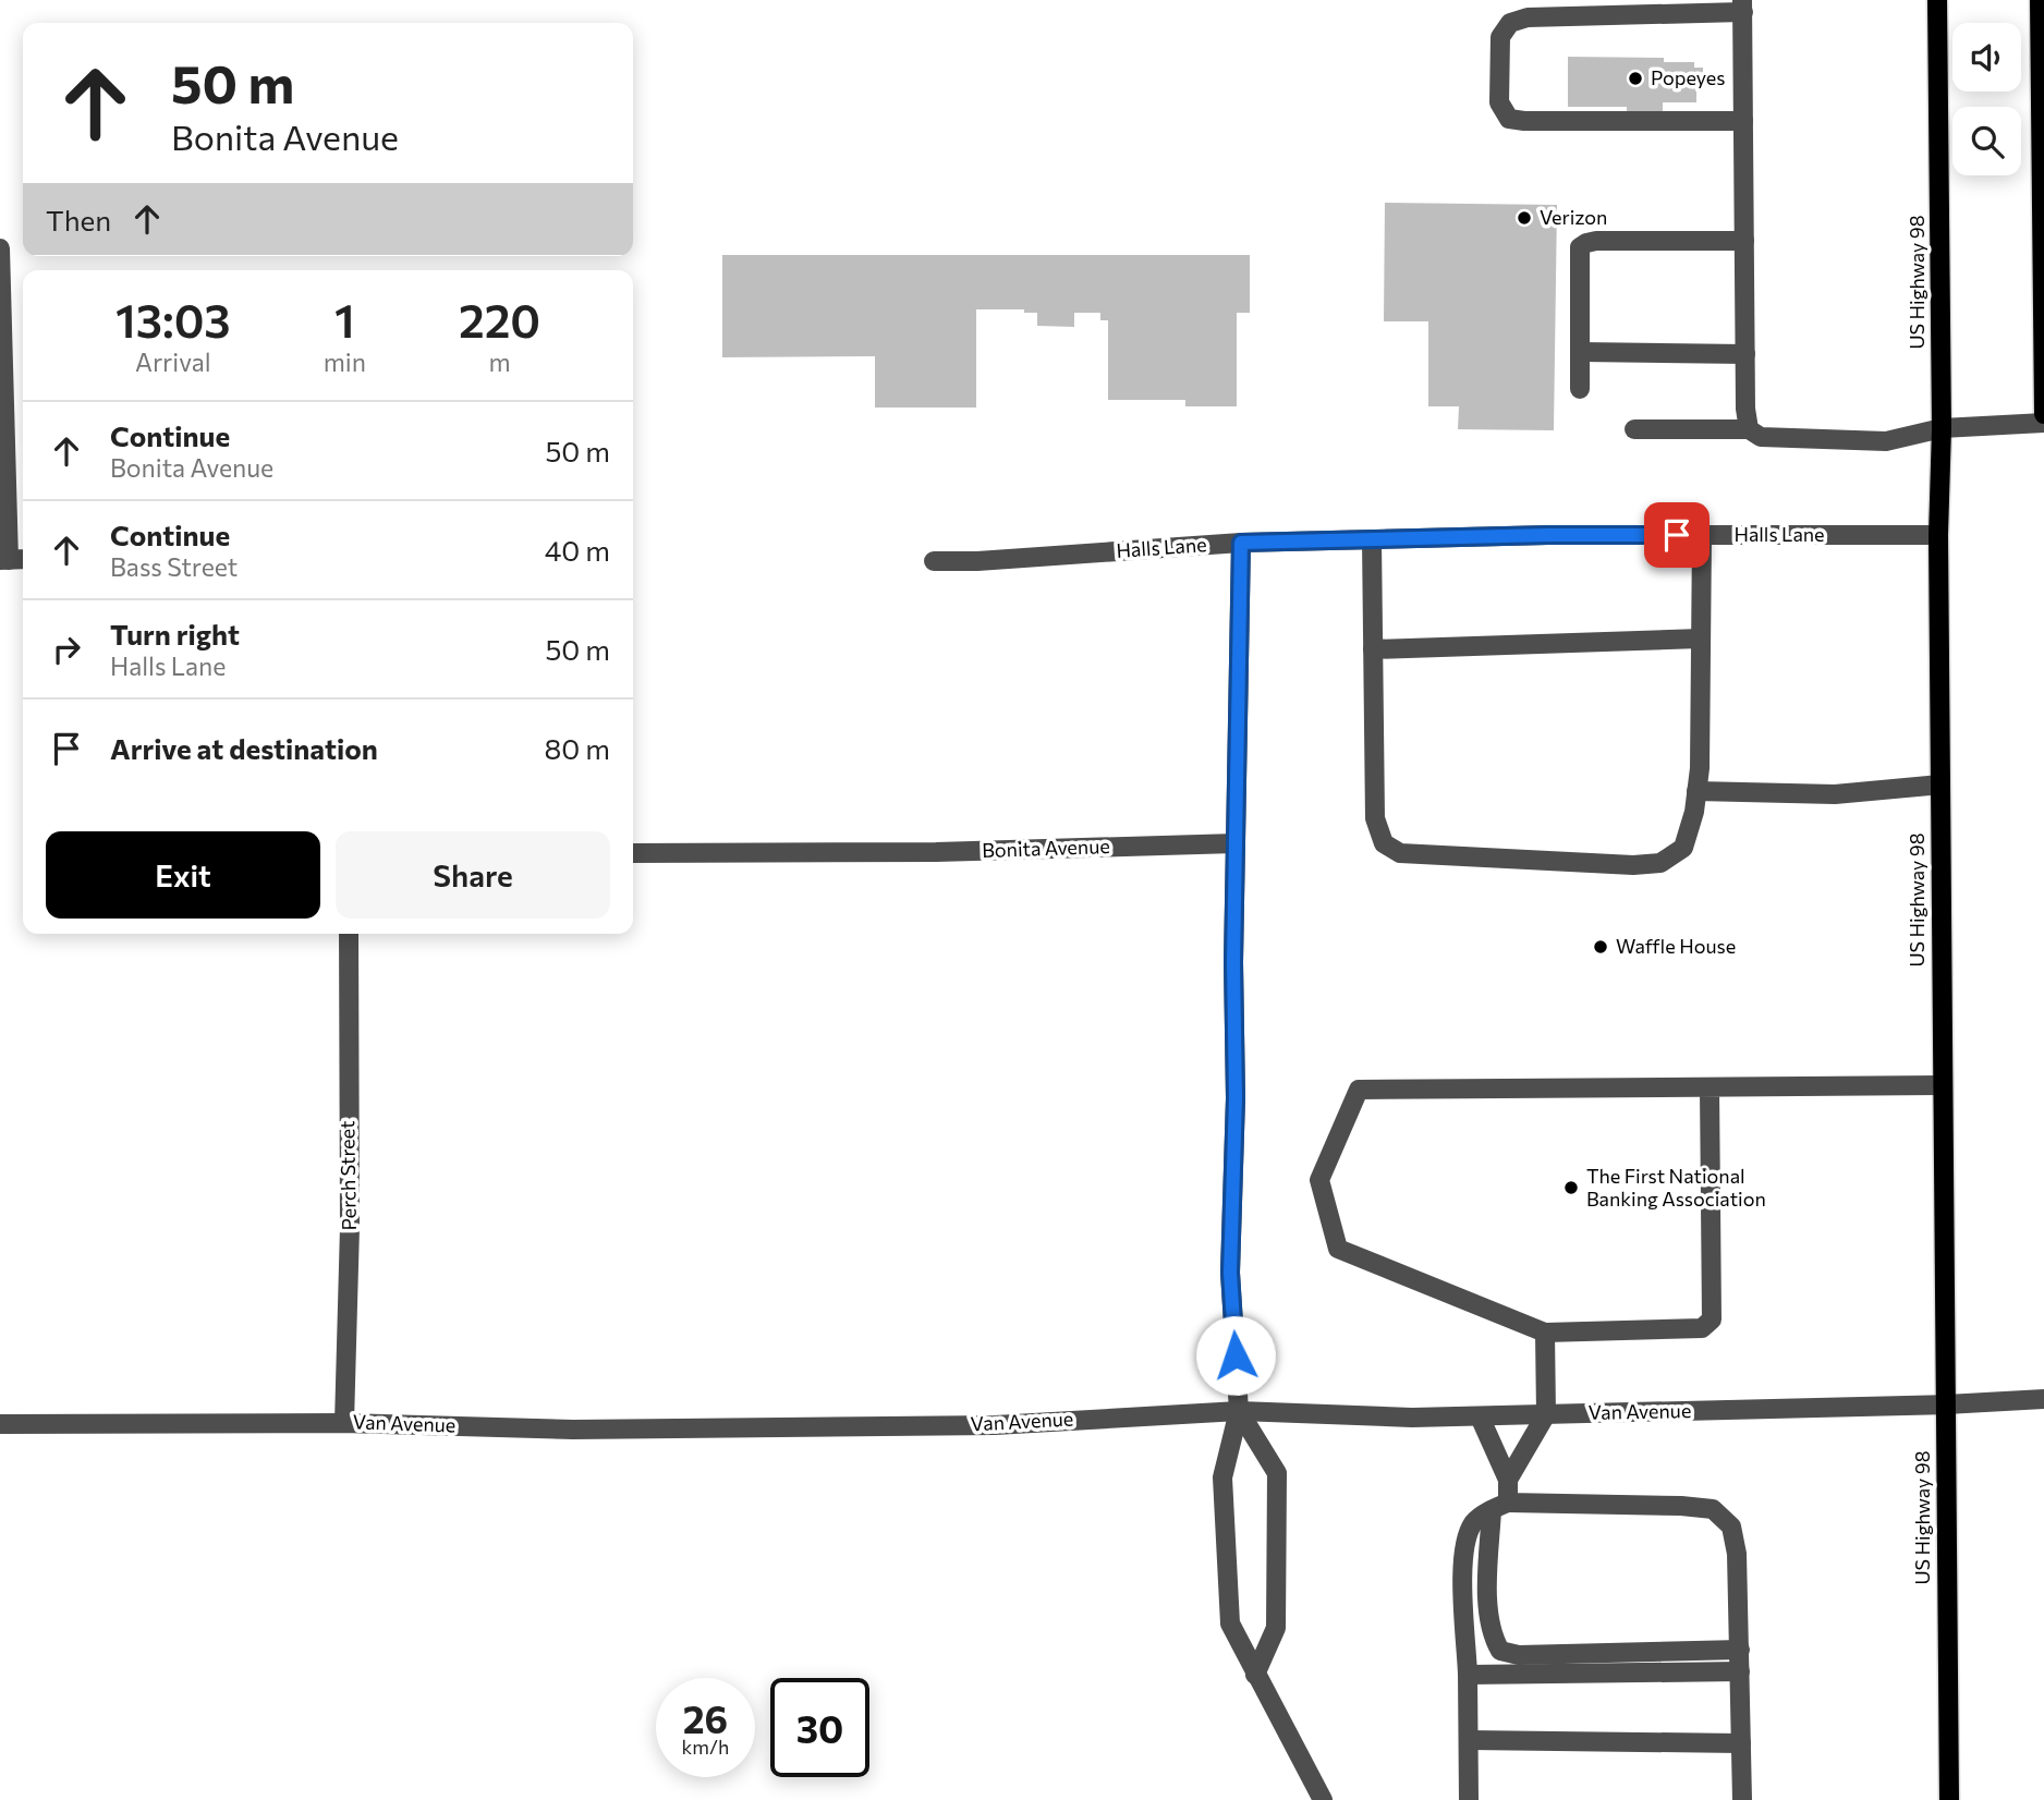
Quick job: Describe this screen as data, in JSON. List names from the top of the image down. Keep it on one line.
{"streets":{"main road":["US Highway 98"],"street":["Halls Lane","Bonita Avenue","Perch Street","Van Avenue"]},"crossings":[["US Highway 98","Halls Lane"],["US Highway 98","Van Avenue"],["Perch Street","Van Avenue"]],"places":["Popeyes","Verizon","Waffle House","The First National Banking Association"],"page":{"turn":["50 m","Bonita Avenue"],"then":"Then","eta":["13:03","Arrival","1","min","220","m"],"list":[{"name":"Continue","note":"Bonita Avenue","value":"50 m"},{"name":"Continue","note":"Bass Street","value":"40 m"},{"name":"Turn right","note":"Halls Lane","value":"50 m"},{"name":"Arrive at destination","value":"80 m"}],"buttons":["Exit","Share"],"speed":"26 km/h","limit":"30"}}
